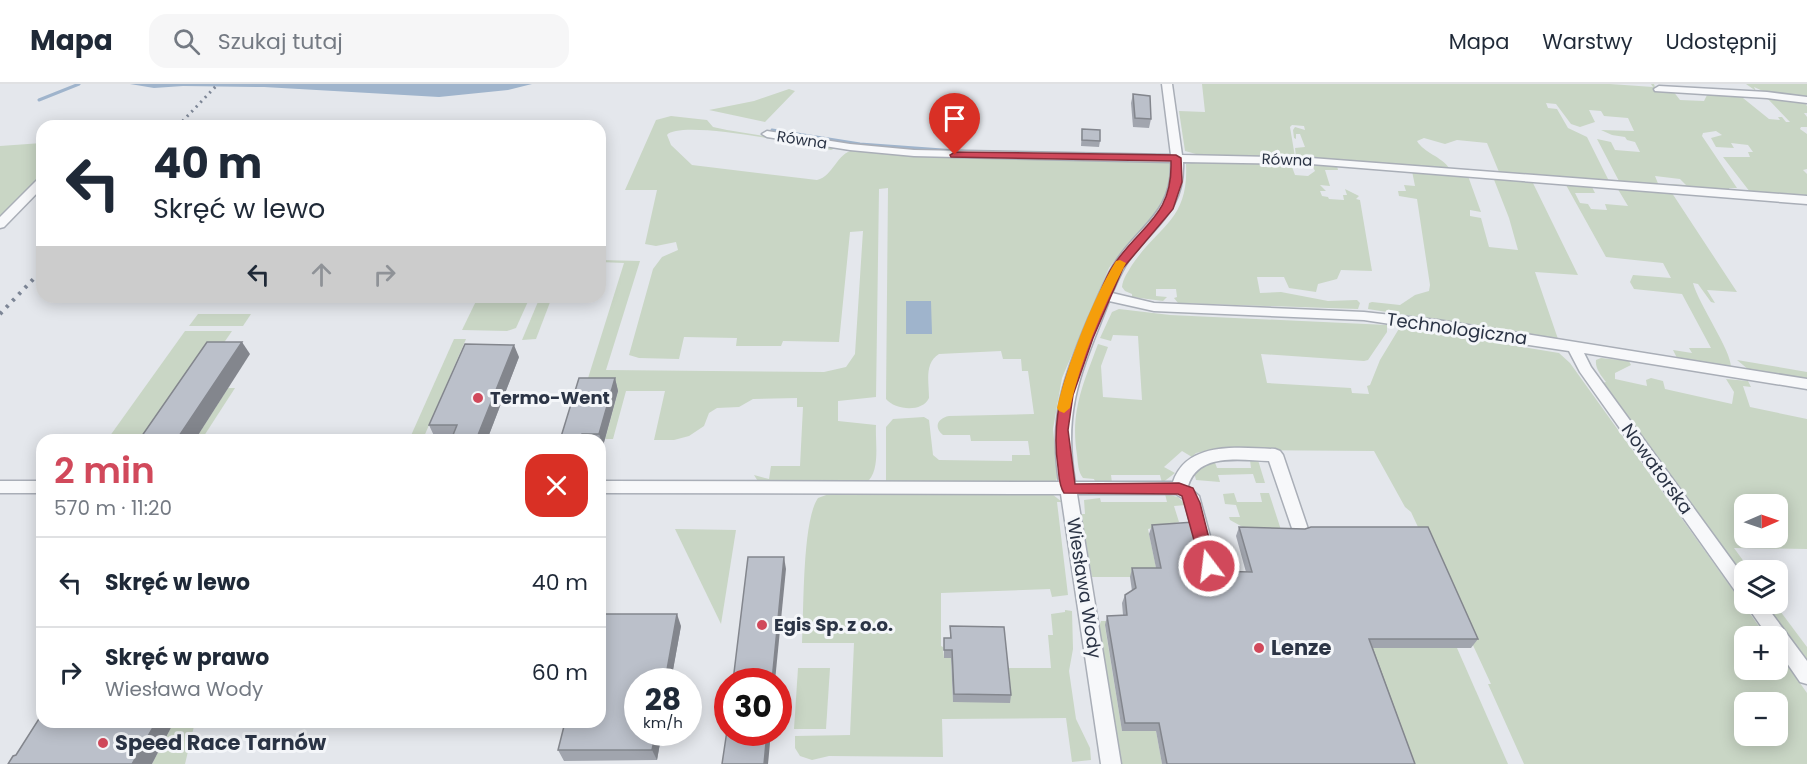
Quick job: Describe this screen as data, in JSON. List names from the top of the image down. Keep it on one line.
{"streets":{"street":["Równa","Technologiczna","Nowatorska","Wiesława Wody"]},"crossings":[["Równa","Wiesława Wody"],["Technologiczna","Nowatorska"],["Technologiczna","Wiesława Wody"]],"places":["Termo-Went","Egis Sp. z o.o.","Lenze","Speed Race Tarnów"],"north":"right","page":{"header":"Mapa","search":"Szukaj tutaj","nav":["Mapa","Warstwy","Udostępnij"],"turn":["40 m","Skręć w lewo"],"heading":["2 min","570 m · 11:20"],"map_buttons":["+","−"],"list":[{"name":"Skręć w lewo","value":"40 m"},{"name":"Skręć w prawo","note":"Wiesława Wody","value":"60 m"}],"speed":"28 km/h","limit":"30"}}
